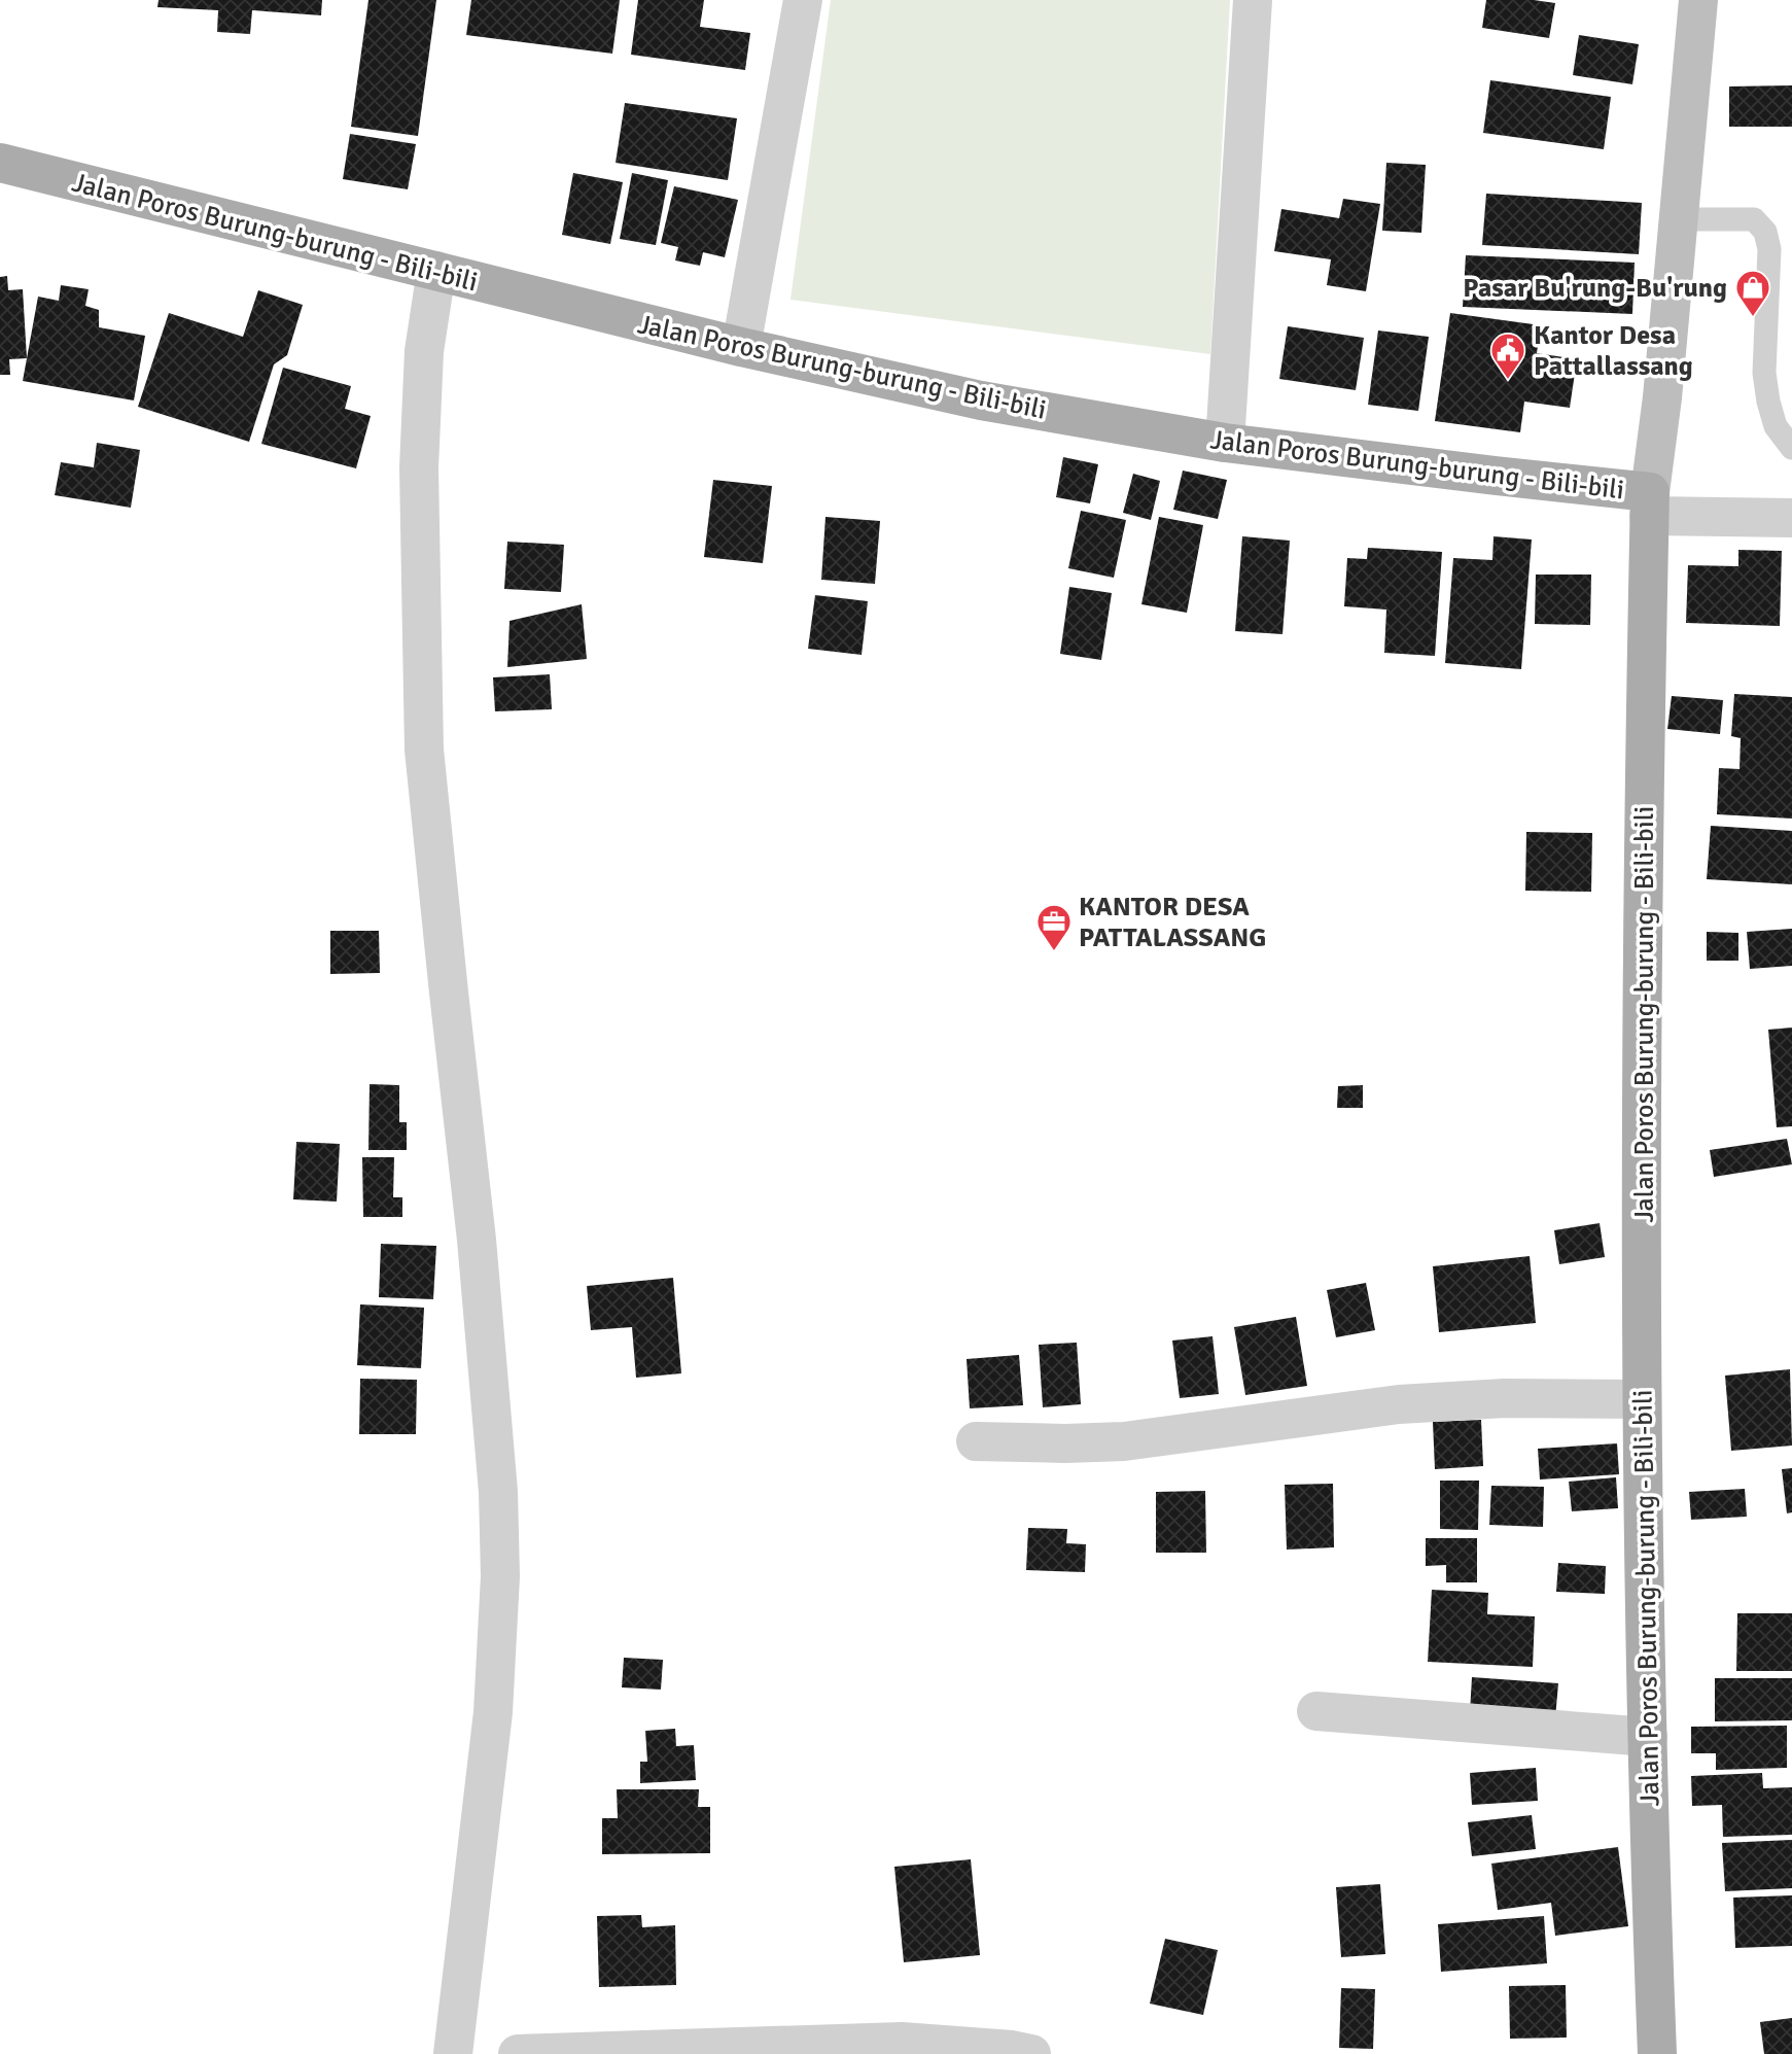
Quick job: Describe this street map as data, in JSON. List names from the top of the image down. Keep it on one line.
{"streets":{"main road":["Jalan Poros Burung-burung - Bili-bili"]},"places":{"shop":["Pasar Bu'rung-Bu'rung"],"public building":["Kantor Desa Pattallassang"],"office":["KANTOR DESA PATTALASSANG"]}}
